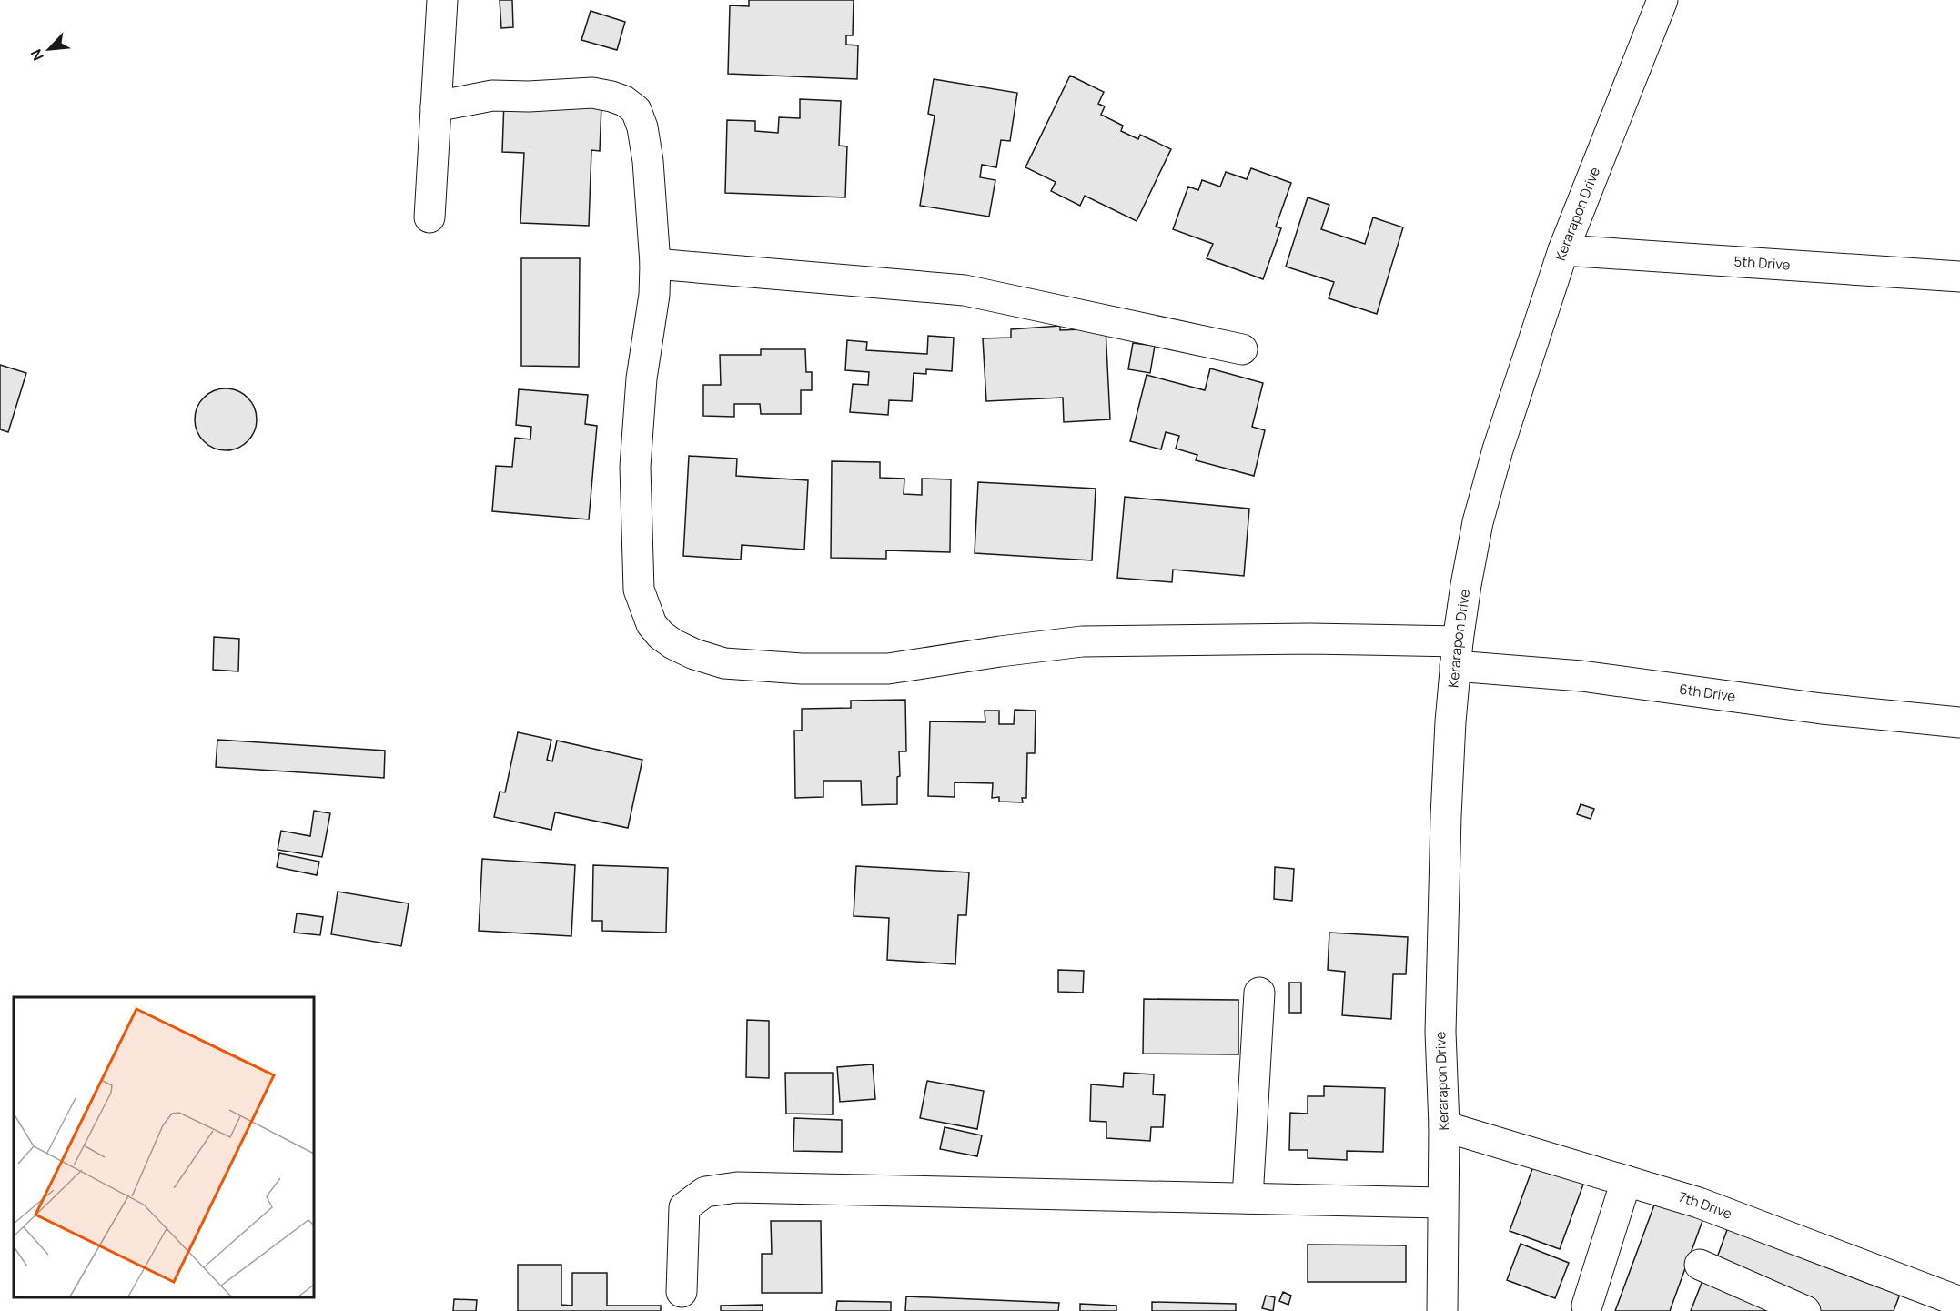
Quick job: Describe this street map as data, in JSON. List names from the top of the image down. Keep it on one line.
{"streets":{"street":["Kerarapon Drive","5th Drive","6th Drive","7th Drive"]},"crossings":[["Kerarapon Drive","5th Drive"],["Kerarapon Drive","6th Drive"],["Kerarapon Drive","7th Drive"]],"north":"bottom left"}
